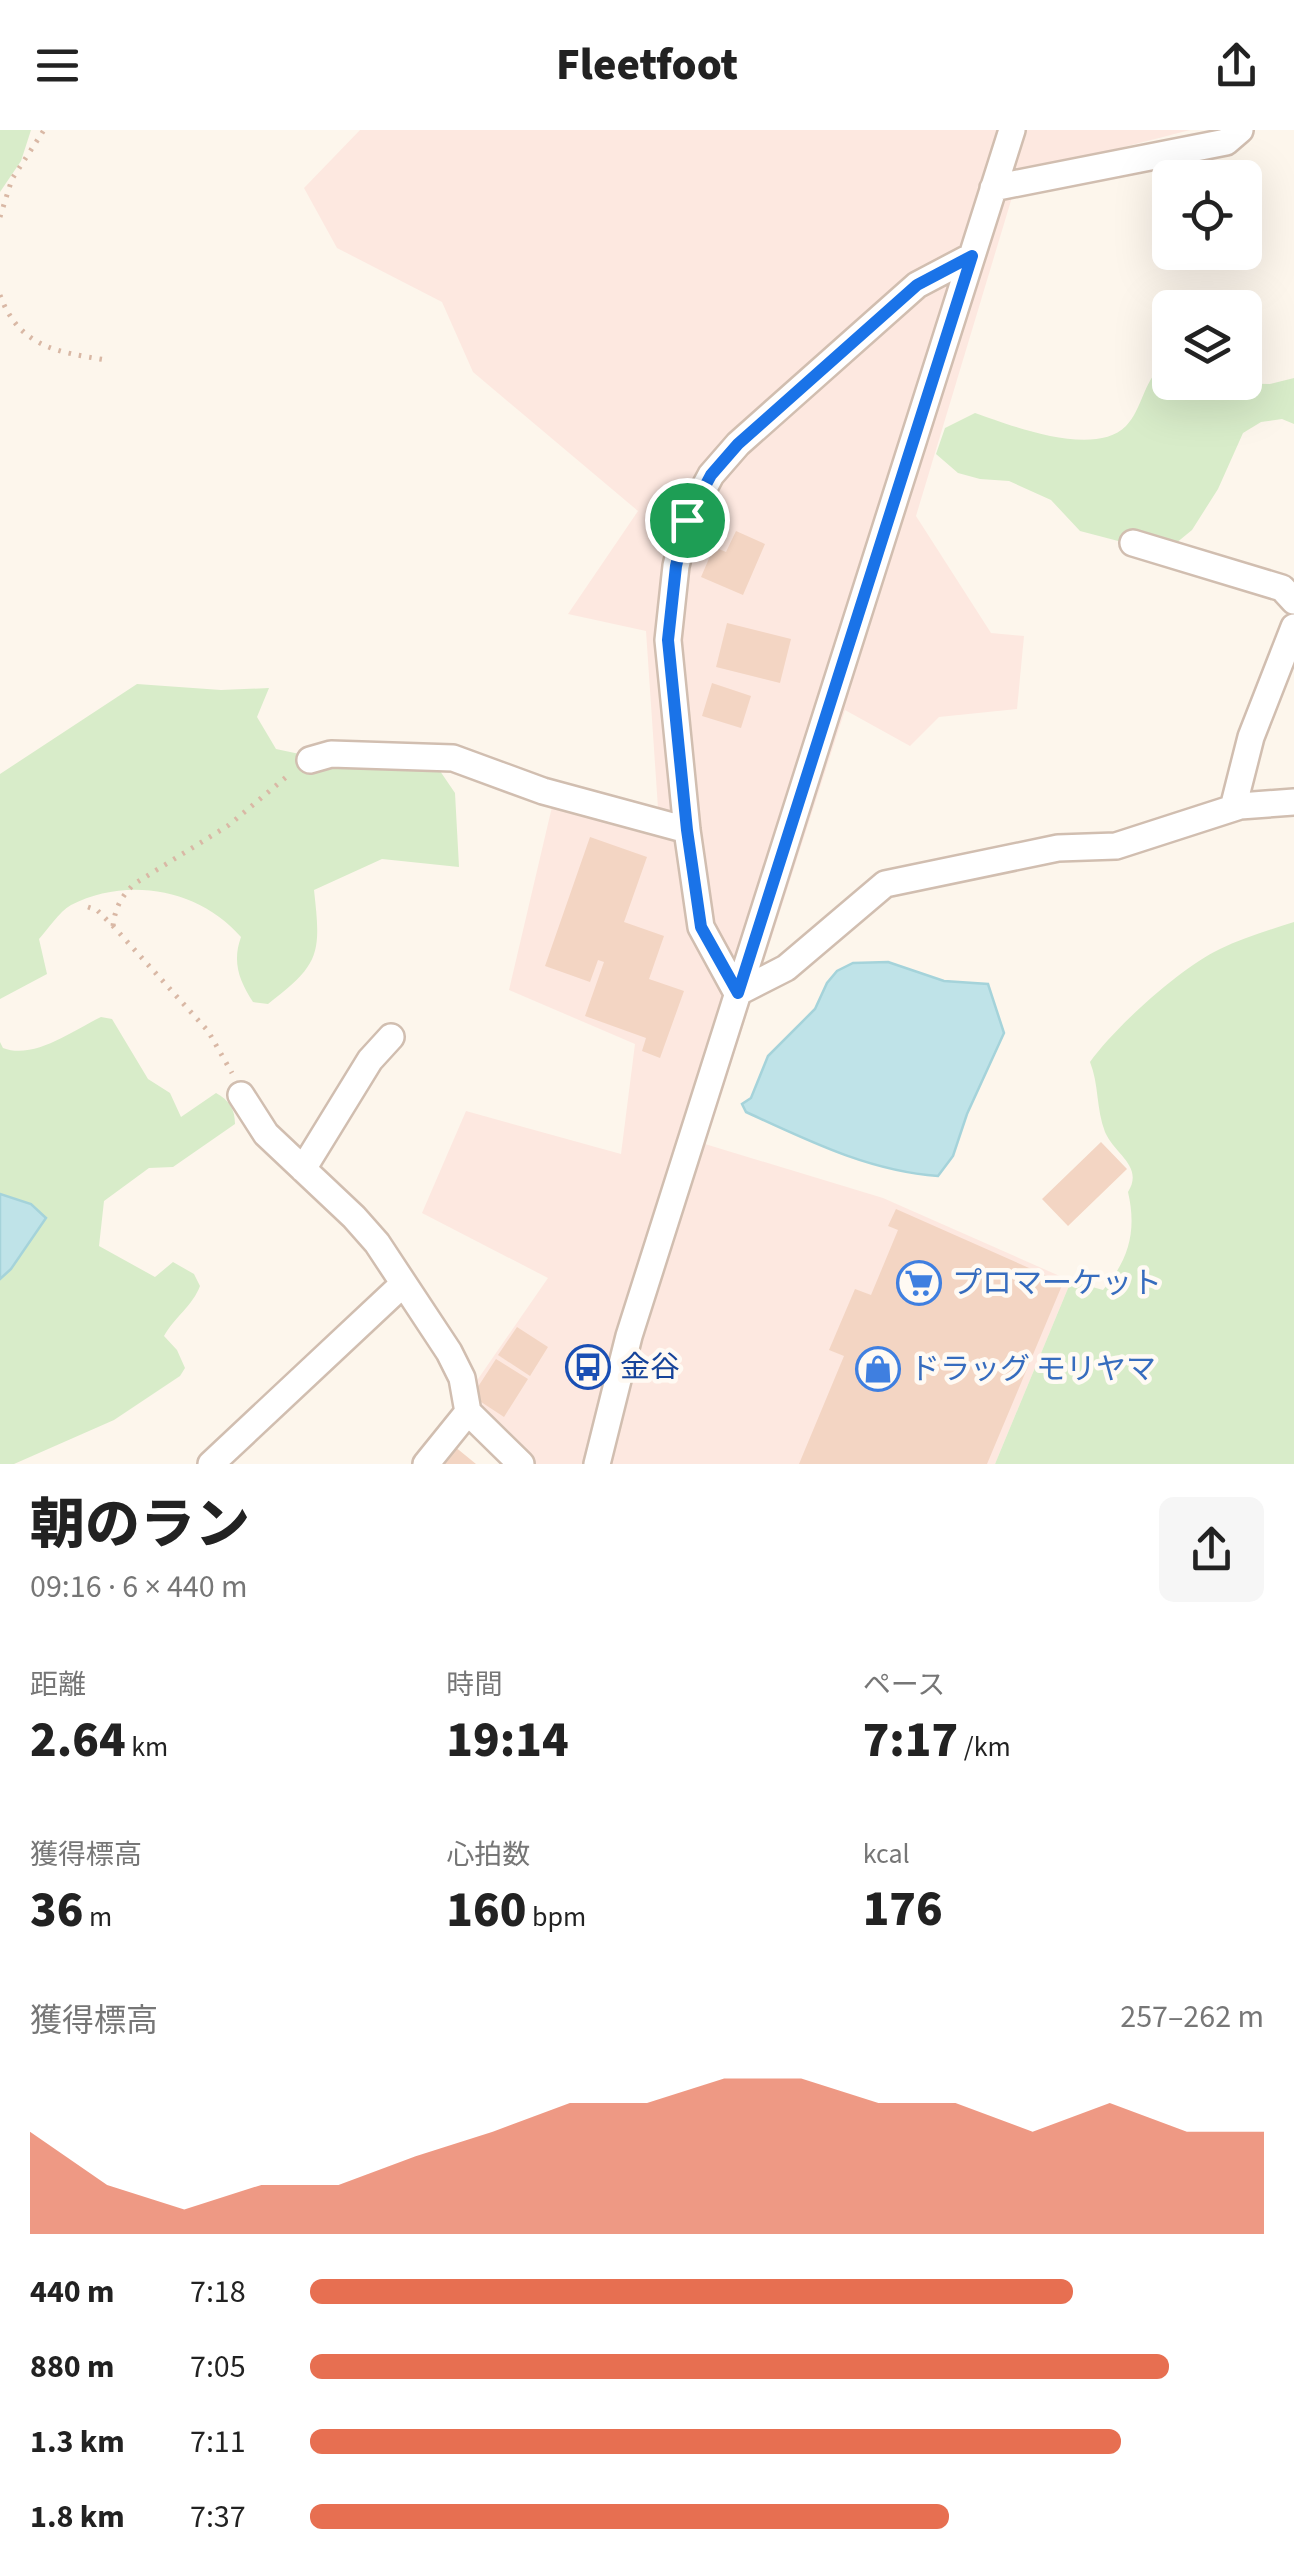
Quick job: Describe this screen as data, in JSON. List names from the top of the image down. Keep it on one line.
{"places":{"supermarket":["プロマーケット"],"bus stop":["金谷"],"shop":["ドラッグ モリヤマ"]},"page":{"header":"Fleetfoot","heading":["朝のラン","09:16 · 6 × 440 m"],"stats":[["距離","2.64 km"],["時間","19:14"],["ペース","7:17 /km"],["獲得標高","36 m"],["心拍数","160 bpm"],["kcal","176"]],"chart":["獲得標高","257–262 m"],"list":[{"name":"440 m","note":"7:18"},{"name":"880 m","note":"7:05"},{"name":"1.3 km","note":"7:11"},{"name":"1.8 km","note":"7:37"}]}}
